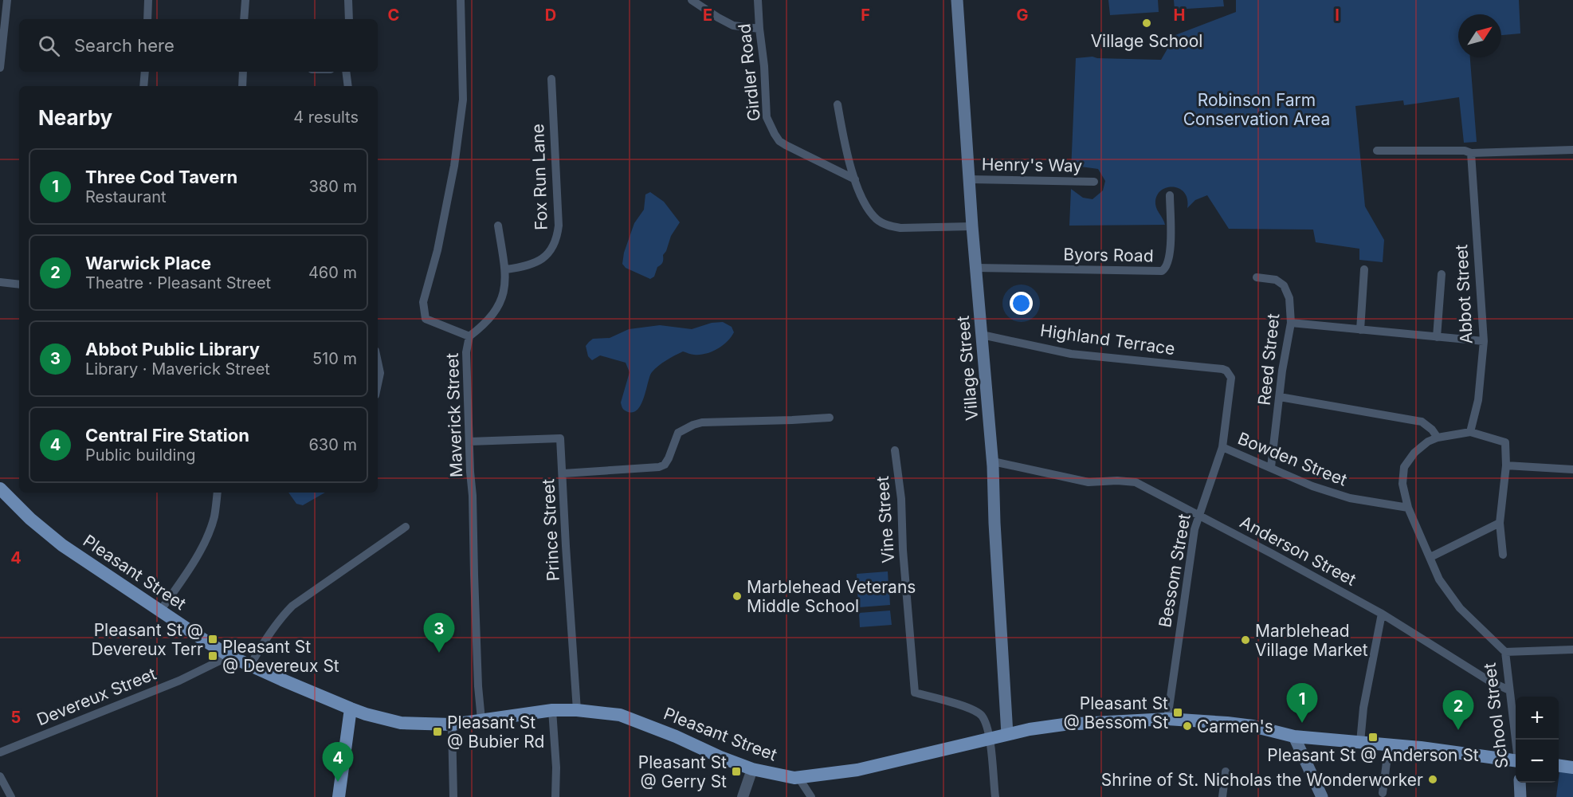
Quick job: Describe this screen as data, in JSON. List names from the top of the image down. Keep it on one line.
{"streets":{"main road":["Village Street","Pleasant Street","School Street"],"street":["Girdler Road","Henry's Way","Fox Run Lane","Byors Road","Abbot Street","Highland Terrace","Reed Street","Maverick Street","Bowden Street","Vine Street","Prince Street","Anderson Street","Bessom Street","Devereux Street"]},"crossings":[["Henry's Way","Village Street"],["Byors Road","Village Street"],["Abbot Street","Bowden Street"],["Highland Terrace","Village Street"],["Highland Terrace","Bessom Street"],["Reed Street","Bowden Street"],["Village Street","Anderson Street"],["Village Street","Pleasant Street"],["Maverick Street","Prince Street"],["Maverick Street","Pleasant Street"],["Bowden Street","Bessom Street"],["Vine Street","Pleasant Street"],["Prince Street","Pleasant Street"],["Anderson Street","Bessom Street"],["Anderson Street","School Street"],["Bessom Street","Pleasant Street"],["Pleasant Street","Devereux Street"]],"parks":["Robinson Farm Conservation Area"],"places":{"other":["Village School","Marblehead Veterans Middle School","Marblehead Village Market","Carmen's","Shrine of St. Nicholas the Wonderworker"],"transit":["Pleasant St @ Devereux Terr","Pleasant St @ Devereux St","Pleasant St @ Bessom St","Pleasant St @ Bubier Rd","Pleasant St @ Anderson St","Pleasant St @ Gerry St"]},"north":"top right","page":{"search":"Search here","heading":["Nearby","4 results"],"list":[{"mark":"1","name":"Three Cod Tavern","note":"Restaurant","value":"380 m"},{"mark":"2","name":"Warwick Place","note":"Theatre · Pleasant Street","value":"460 m"},{"mark":"3","name":"Abbot Public Library","note":"Library · Maverick Street","value":"510 m"},{"mark":"4","name":"Central Fire Station","note":"Public building","value":"630 m"}],"pins":["3","1","2","4"],"map_buttons":["+","−"]},"grid":{"columns":["C","D","E","F","G","H","I"],"rows":["4","5"]}}
